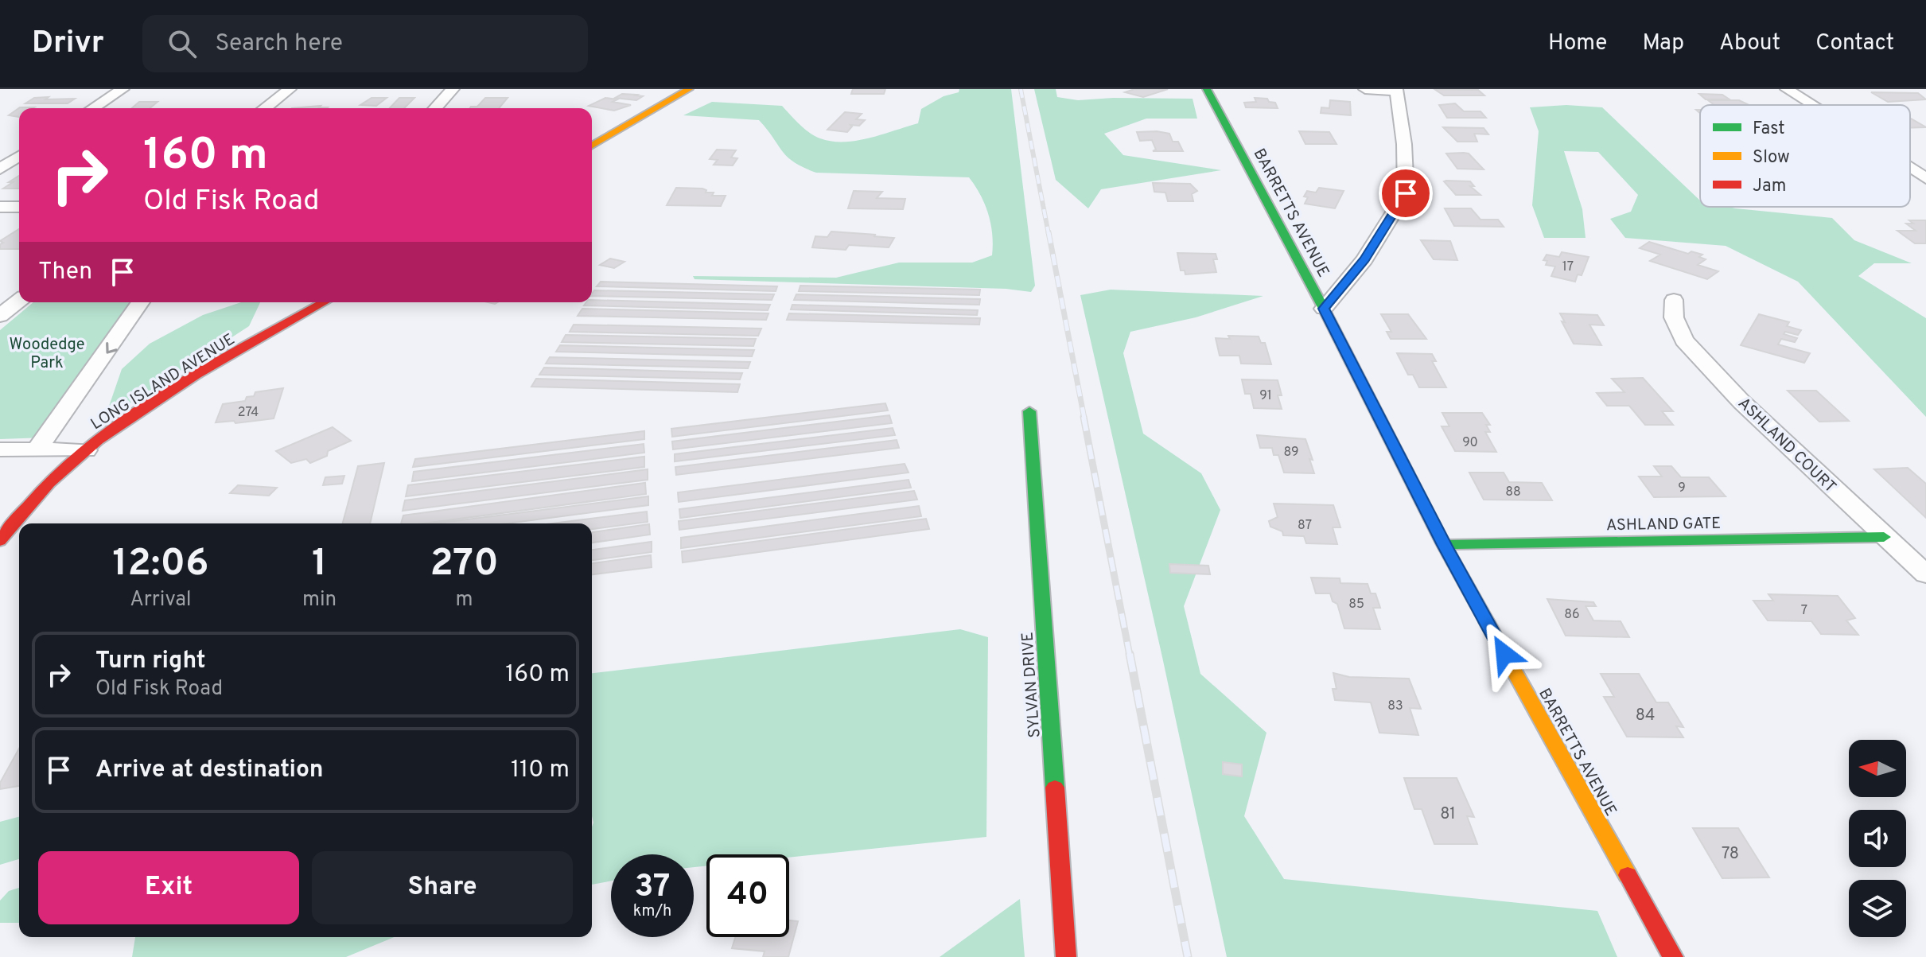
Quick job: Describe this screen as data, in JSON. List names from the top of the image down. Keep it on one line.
{"streets":{"street":["BARRETTS AVENUE","LONG ISLAND AVENUE","ASHLAND COURT","ASHLAND GATE","SYLVAN DRIVE"]},"crossings":[["BARRETTS AVENUE","ASHLAND GATE"],["ASHLAND COURT","ASHLAND GATE"]],"parks":["Woodedge Park"],"house_numbers":["17","91","274","90","89","9","88","87","85","7","86","83","84","81","78"],"legend":["Fast","Slow","Jam"],"north":"left","page":{"header":"Drivr","search":"Search here","nav":["Home","Map","About","Contact"],"turn":["160 m","Old Fisk Road"],"then":"Then","eta":["12:06","Arrival","1","min","270","m"],"list":[{"name":"Turn right","note":"Old Fisk Road","value":"160 m"},{"name":"Arrive at destination","value":"110 m"}],"buttons":["Exit","Share"],"speed":"37 km/h","limit":"40"}}
